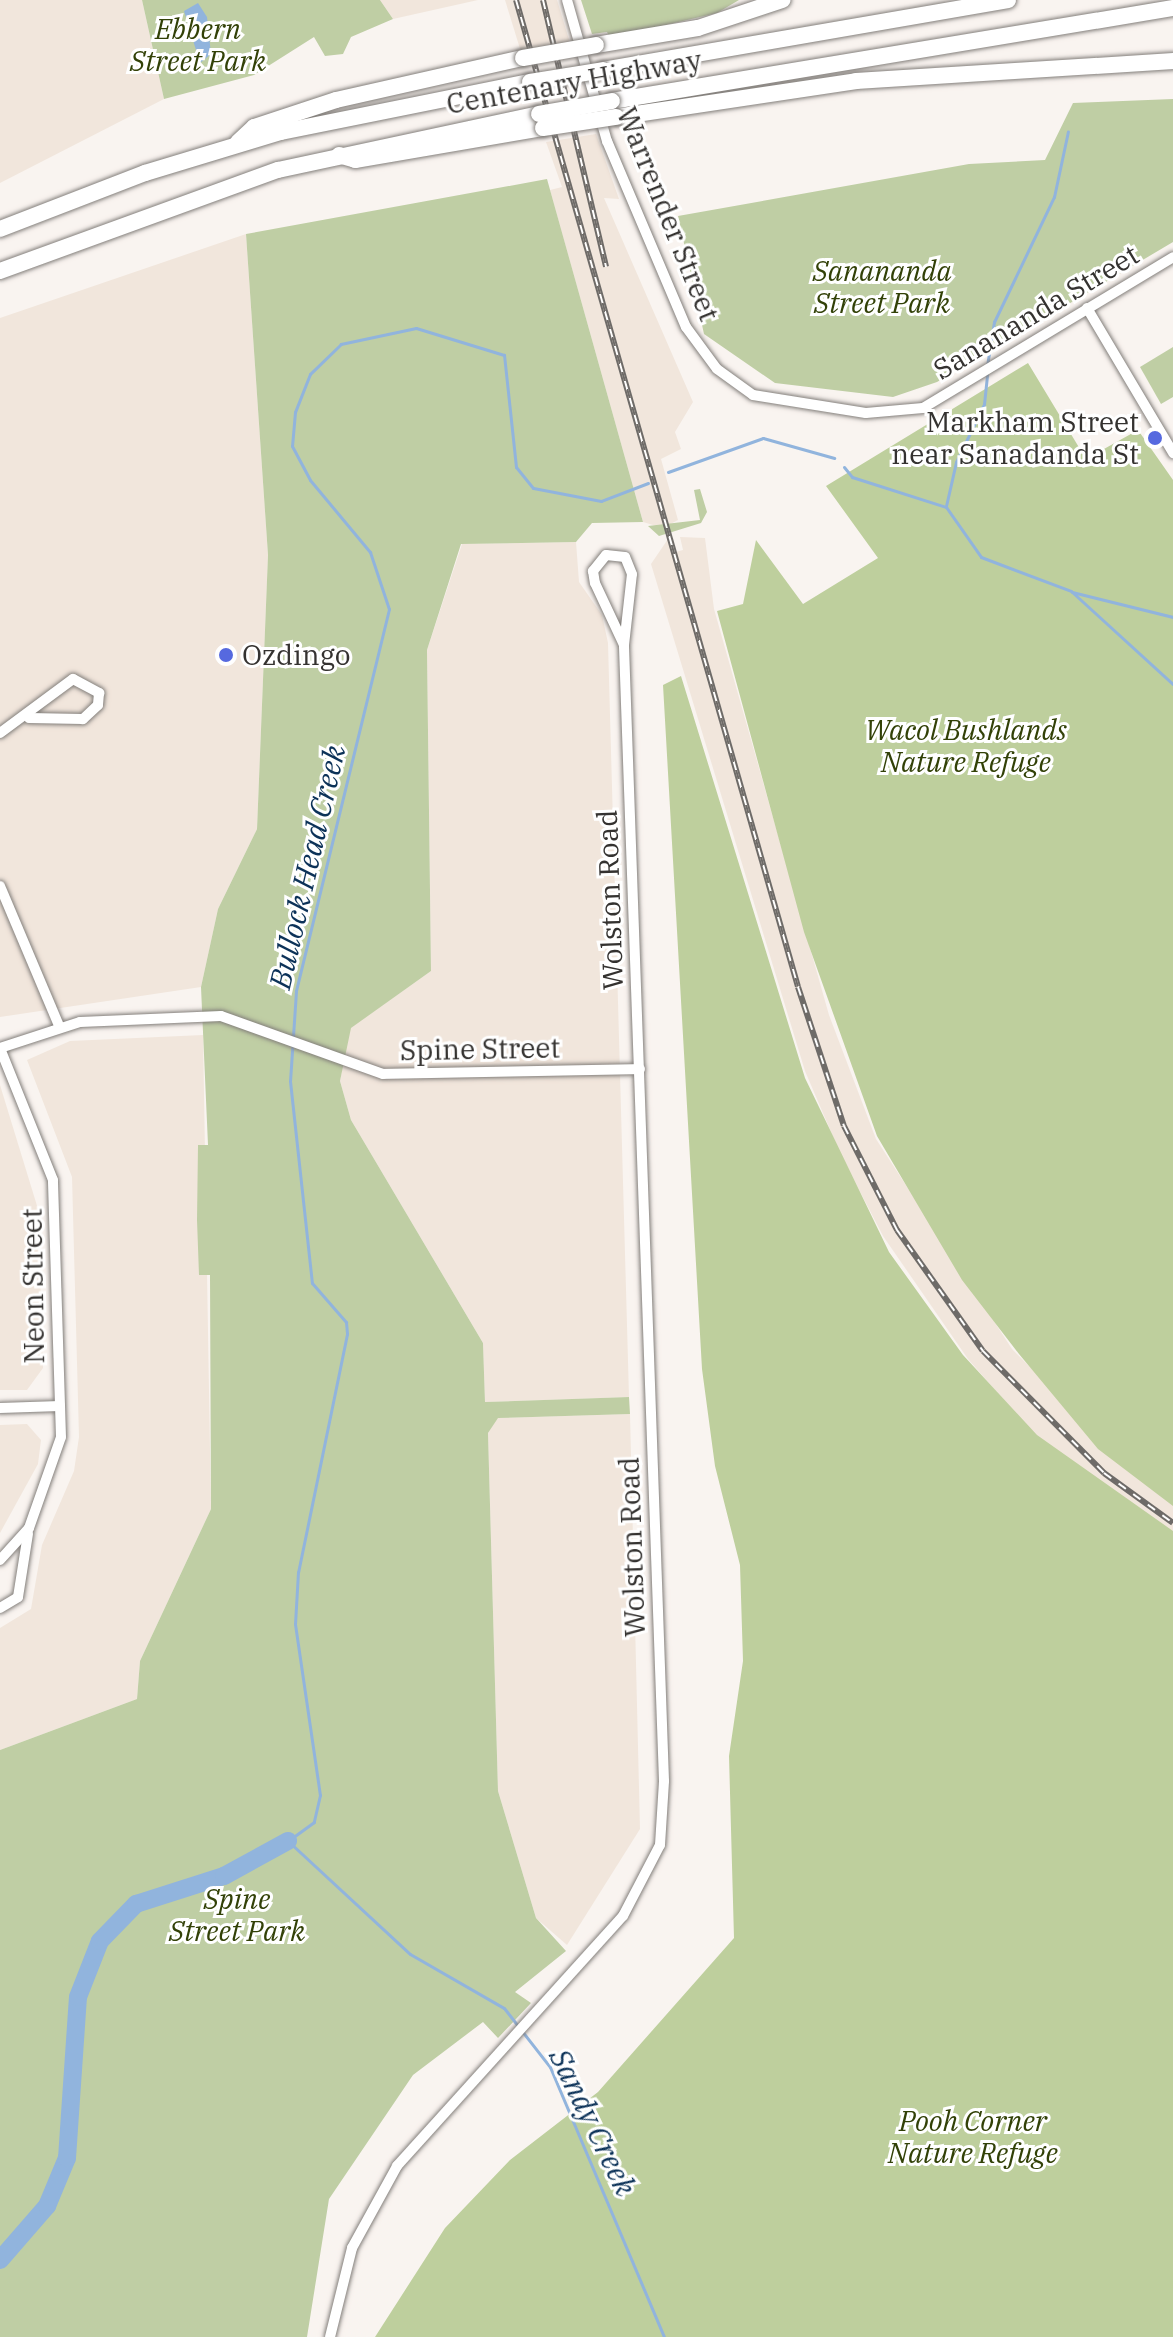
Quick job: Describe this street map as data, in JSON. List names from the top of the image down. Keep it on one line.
{"streets":{"highway":["Centenary Highway"],"street":["Warrender Street","Sanananda Street","Wolston Road","Spine Street","Neon Street"]},"crossings":[["Warrender Street","Sanananda Street"],["Wolston Road","Spine Street"],["Spine Street","Neon Street"]],"water":["Bullock Head Creek","Sandy Creek"],"parks":["Ebbern Street Park","Sanananda Street Park","Wacol Bushlands Nature Refuge","Spine Street Park","Pooh Corner Nature Refuge"],"places":["Markham Street near Sanadanda St","Ozdingo"]}
